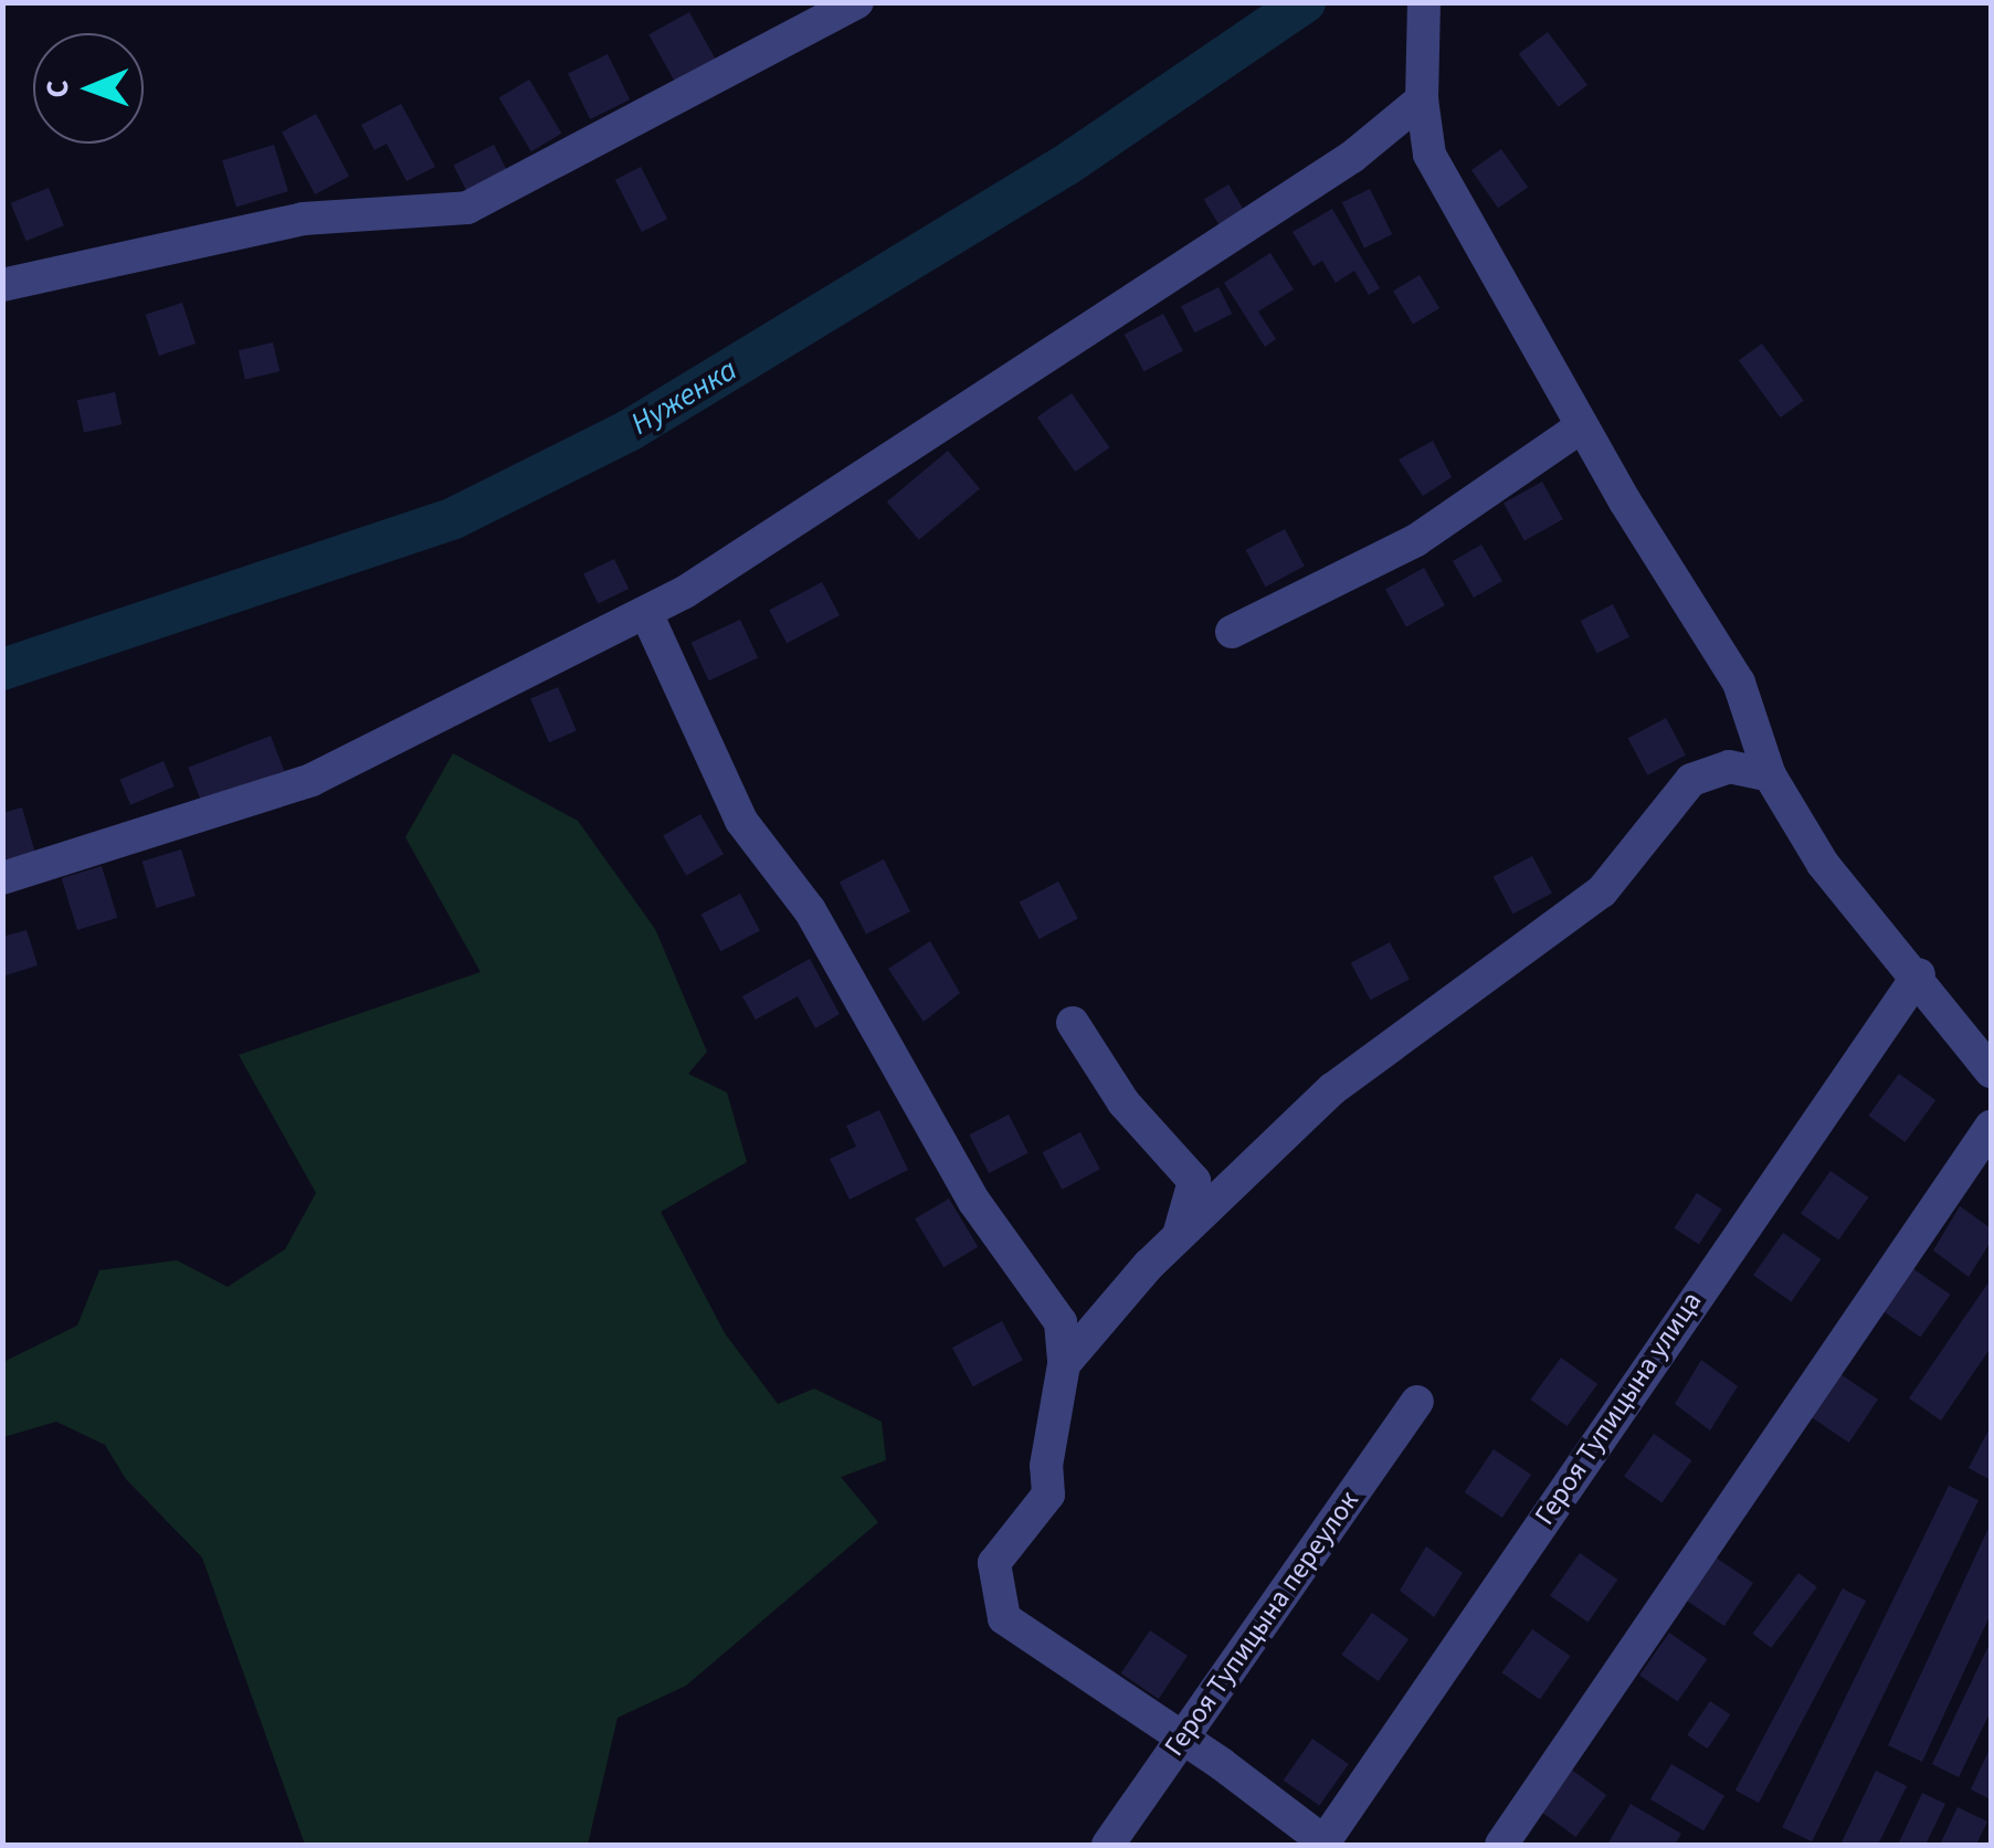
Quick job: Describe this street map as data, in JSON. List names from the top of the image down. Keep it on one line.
{"streets":{"street":["Героя Тупицына улица","Героя Тупицына переулок"]},"water":["Нуженка"],"north":"left"}
